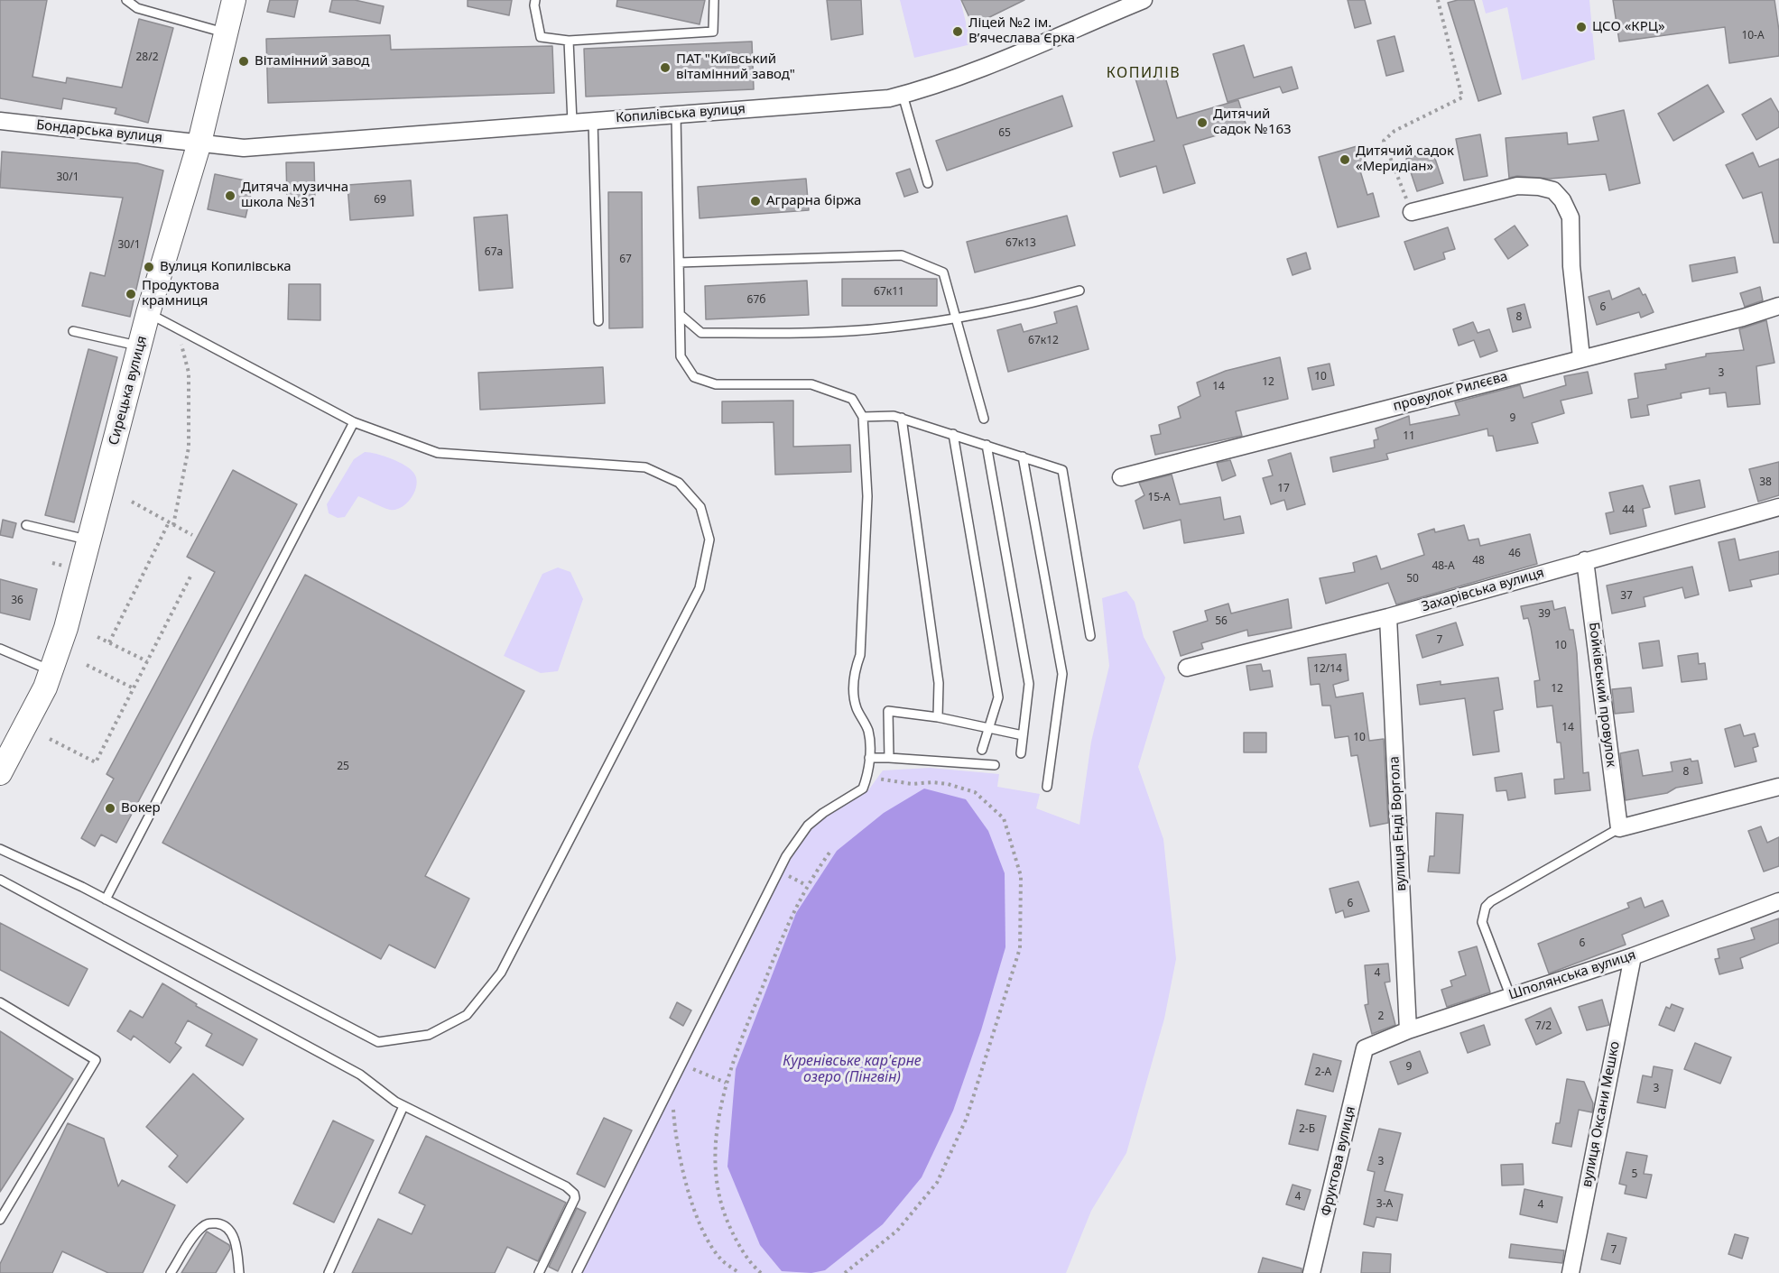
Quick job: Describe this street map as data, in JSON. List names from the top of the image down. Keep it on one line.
{"streets":{"main road":["Сирецька вулиця"],"street":["Копилівська вулиця","Бондарська вулиця","провулок Рилєєва","Захарівська вулиця","Бойківський провулок","вулиця Енді Воргола","Шполянська вулиця","вулиця Оксани Мешко","Фруктова вулиця"]},"crossings":[["Копилівська вулиця","Бондарська вулиця"],["Копилівська вулиця","Сирецька вулиця"],["Бондарська вулиця","Сирецька вулиця"],["Захарівська вулиця","Бойківський провулок"],["Захарівська вулиця","вулиця Енді Воргола"],["вулиця Енді Воргола","Шполянська вулиця"],["Шполянська вулиця","вулиця Оксани Мешко"],["Шполянська вулиця","Фруктова вулиця"]],"districts":["КОПИЛІВ"],"water":["Куренівське кар'єрне озеро (Пінгвін)"],"places":["ЦСО «КРЦ»","Ліцей №2 ім. В’ячеслава Єрка","Вітамінний завод","ПАТ \"Київський вітамінний завод\"","Дитячий садок №163","Дитячий садок «Меридіан»","Дитяча музична школа №31","Аграрна біржа","Вулиця Копилівська","Продуктова крамниця","Вокер"],"house_numbers":["10-А","28/2","65","30/1","69","67к13","30/1","67а","67","67к11","67б","6","8","67к12","3","10","12","14","9","11","38","17","15-А","44","46","48","48-А","50","37","36","39","56","7","10","12/14","12","14","10","25","8","6","6","4","2","7/2","9","2-А","3","2-Б","3","5","4","3-А","4","7"]}
